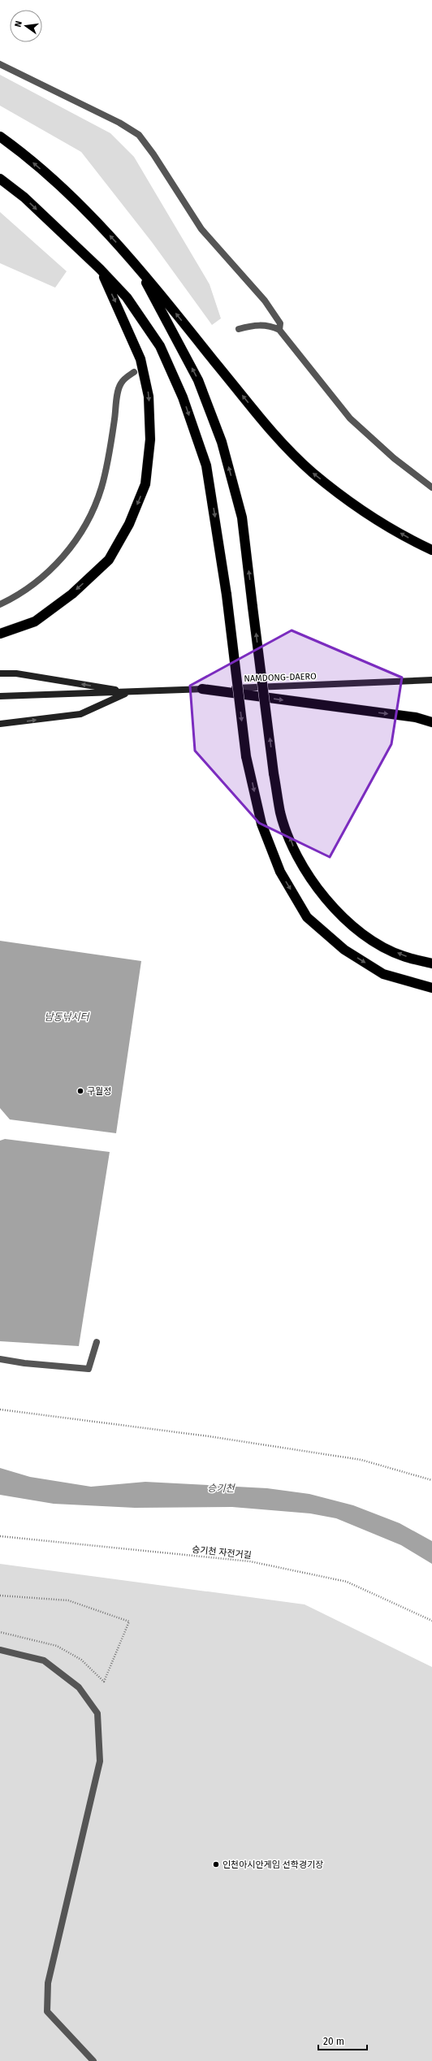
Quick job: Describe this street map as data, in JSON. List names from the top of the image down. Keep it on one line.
{"streets":{"main road":["NAMDONG-DAERO"],"path":["승기천 자전거길"]},"water":["남동낚시터","승기천"],"places":["구월정","인천아시안게임 선학경기장"],"scale_bar":"20 m","north":"left"}
